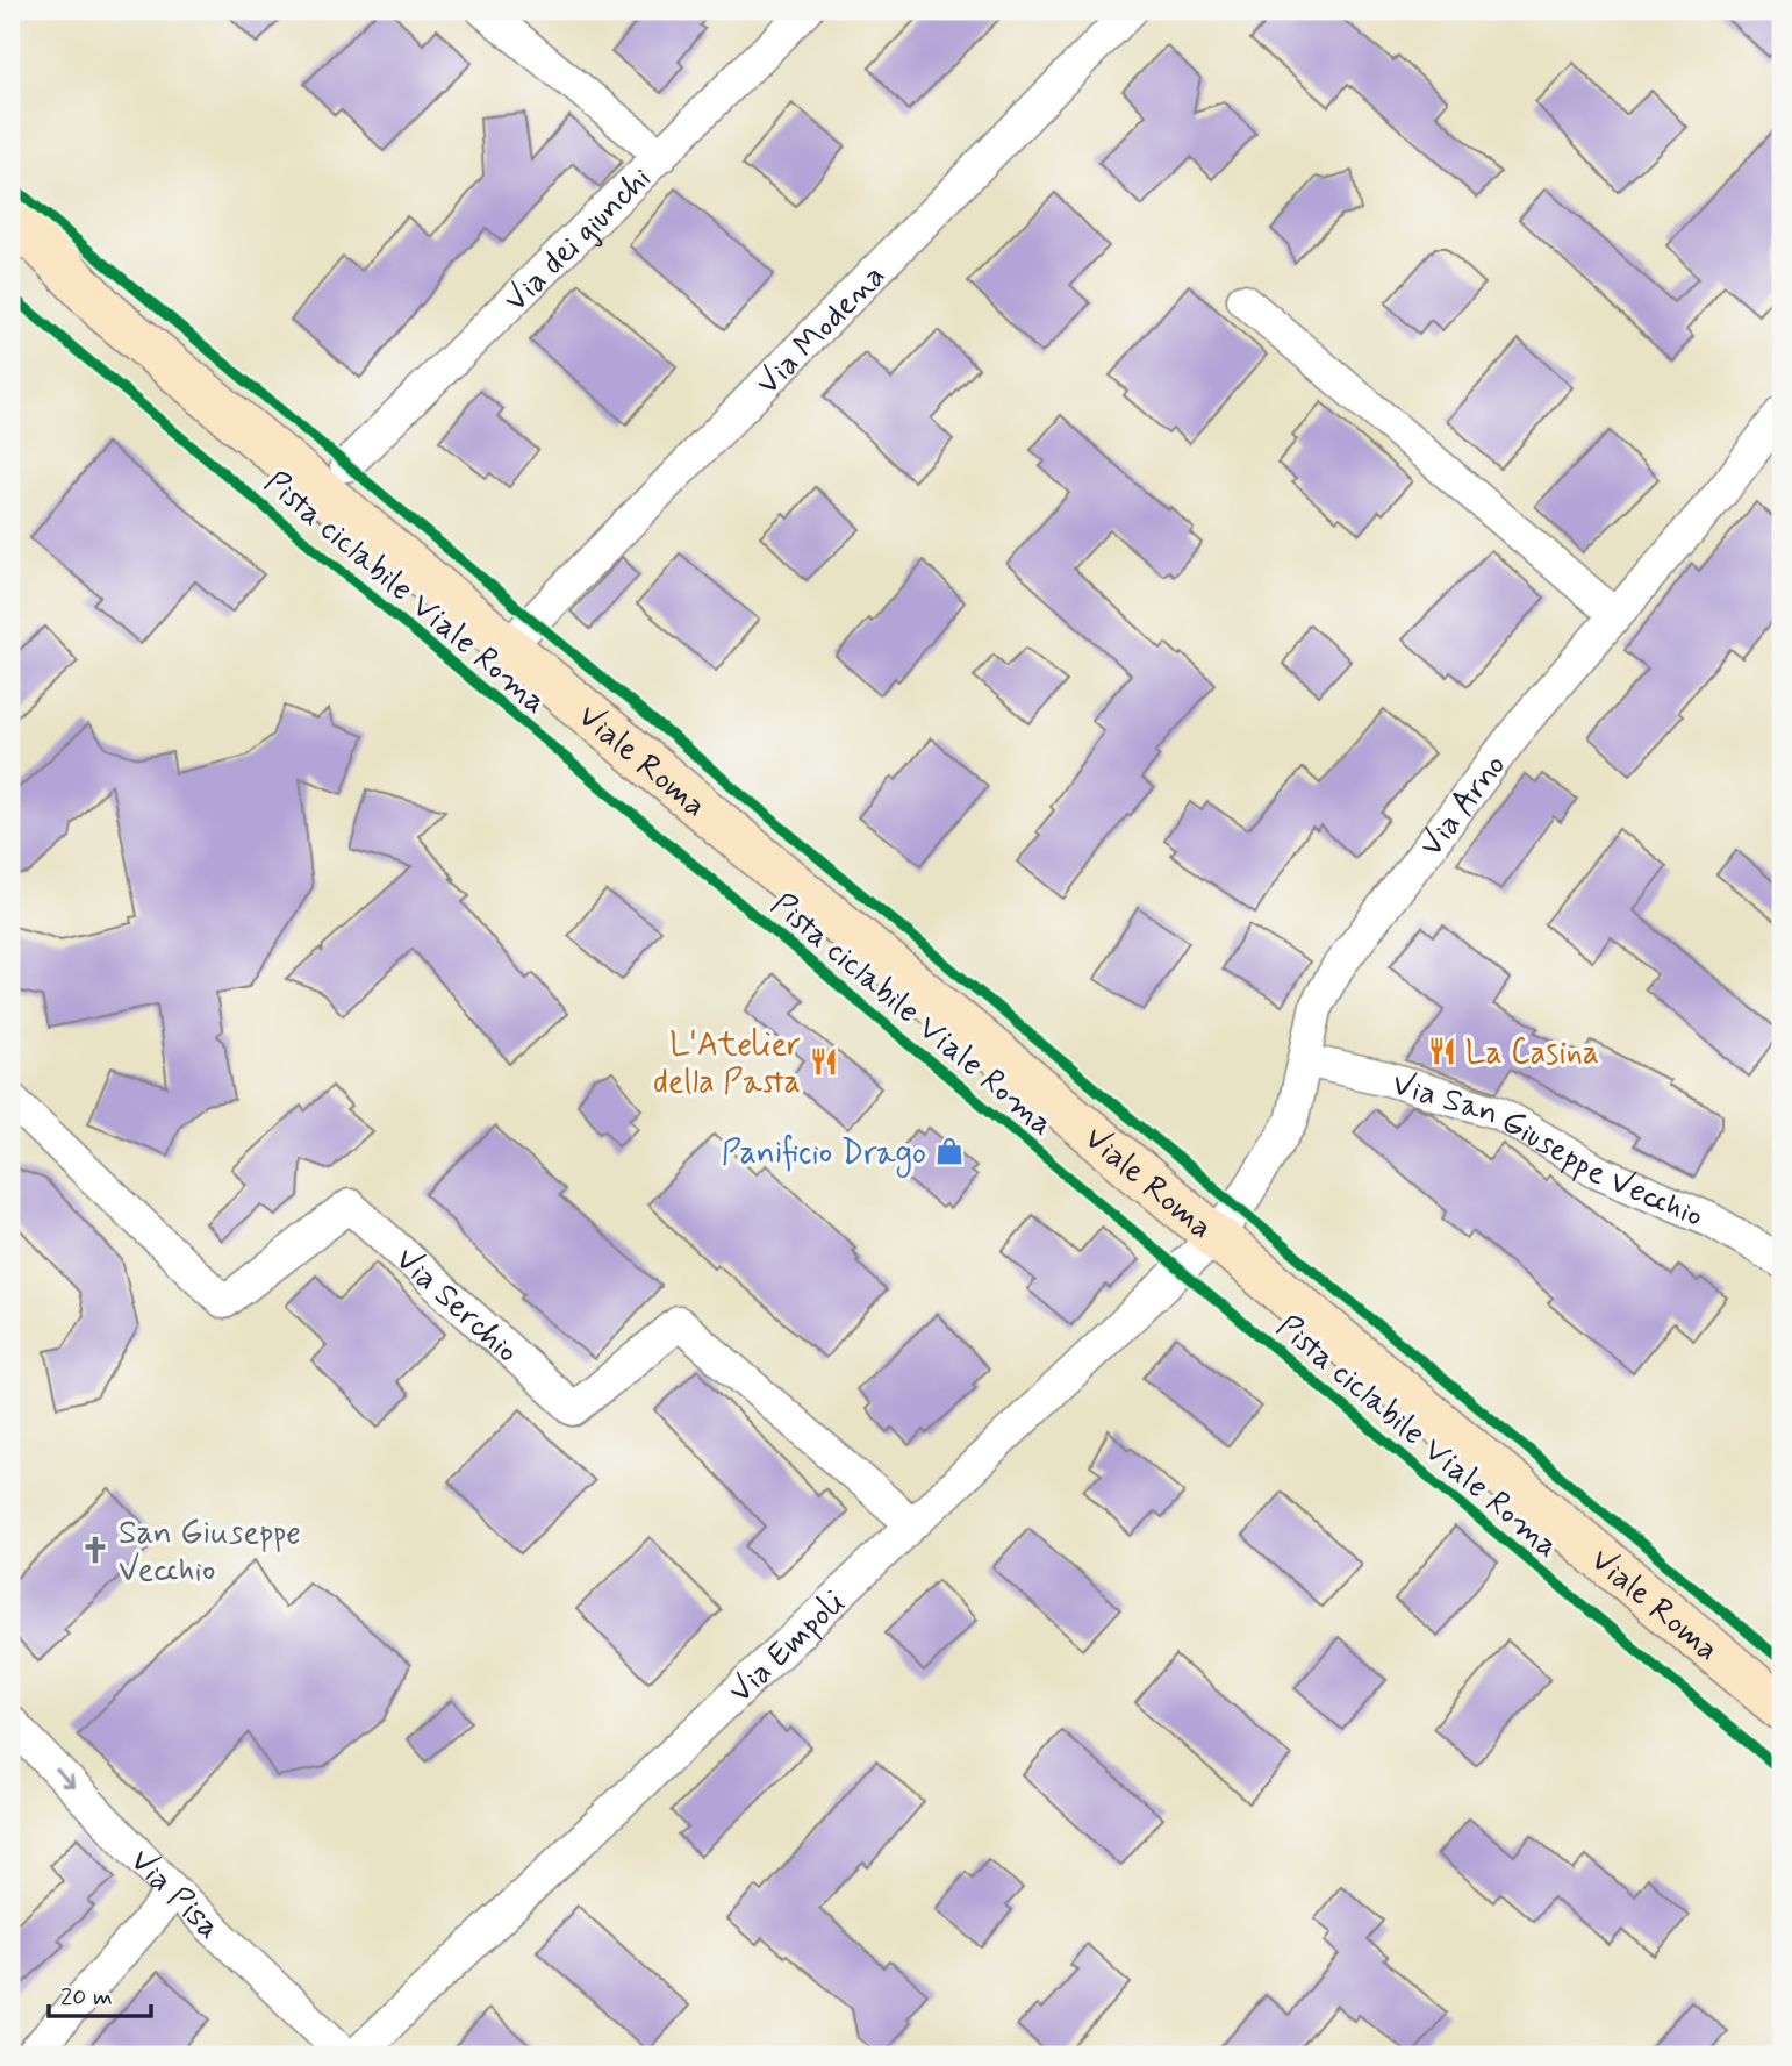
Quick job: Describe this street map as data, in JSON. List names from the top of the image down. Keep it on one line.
{"streets":{"main road":["Viale Roma"],"street":["Via dei giunchi","Via Modena","Via Arno","Via San Giuseppe Vecchio","Via Serchio","Via Empoli","Via Pisa"],"cycle path":["Pista ciclabile Viale Roma"]},"crossings":[["Via Modena","Viale Roma"],["Viale Roma","Via Arno"],["Viale Roma","Via Empoli"],["Via Arno","Via San Giuseppe Vecchio"],["Via Arno","Via Empoli"],["Via Serchio","Via Empoli"]],"one_way":["Via Pisa"],"places":{"restaurant":["La Casina","L'Atelier della Pasta"],"shop":["Panificio Drago"],"church":["San Giuseppe Vecchio"]},"scale_bar":"20 m"}
